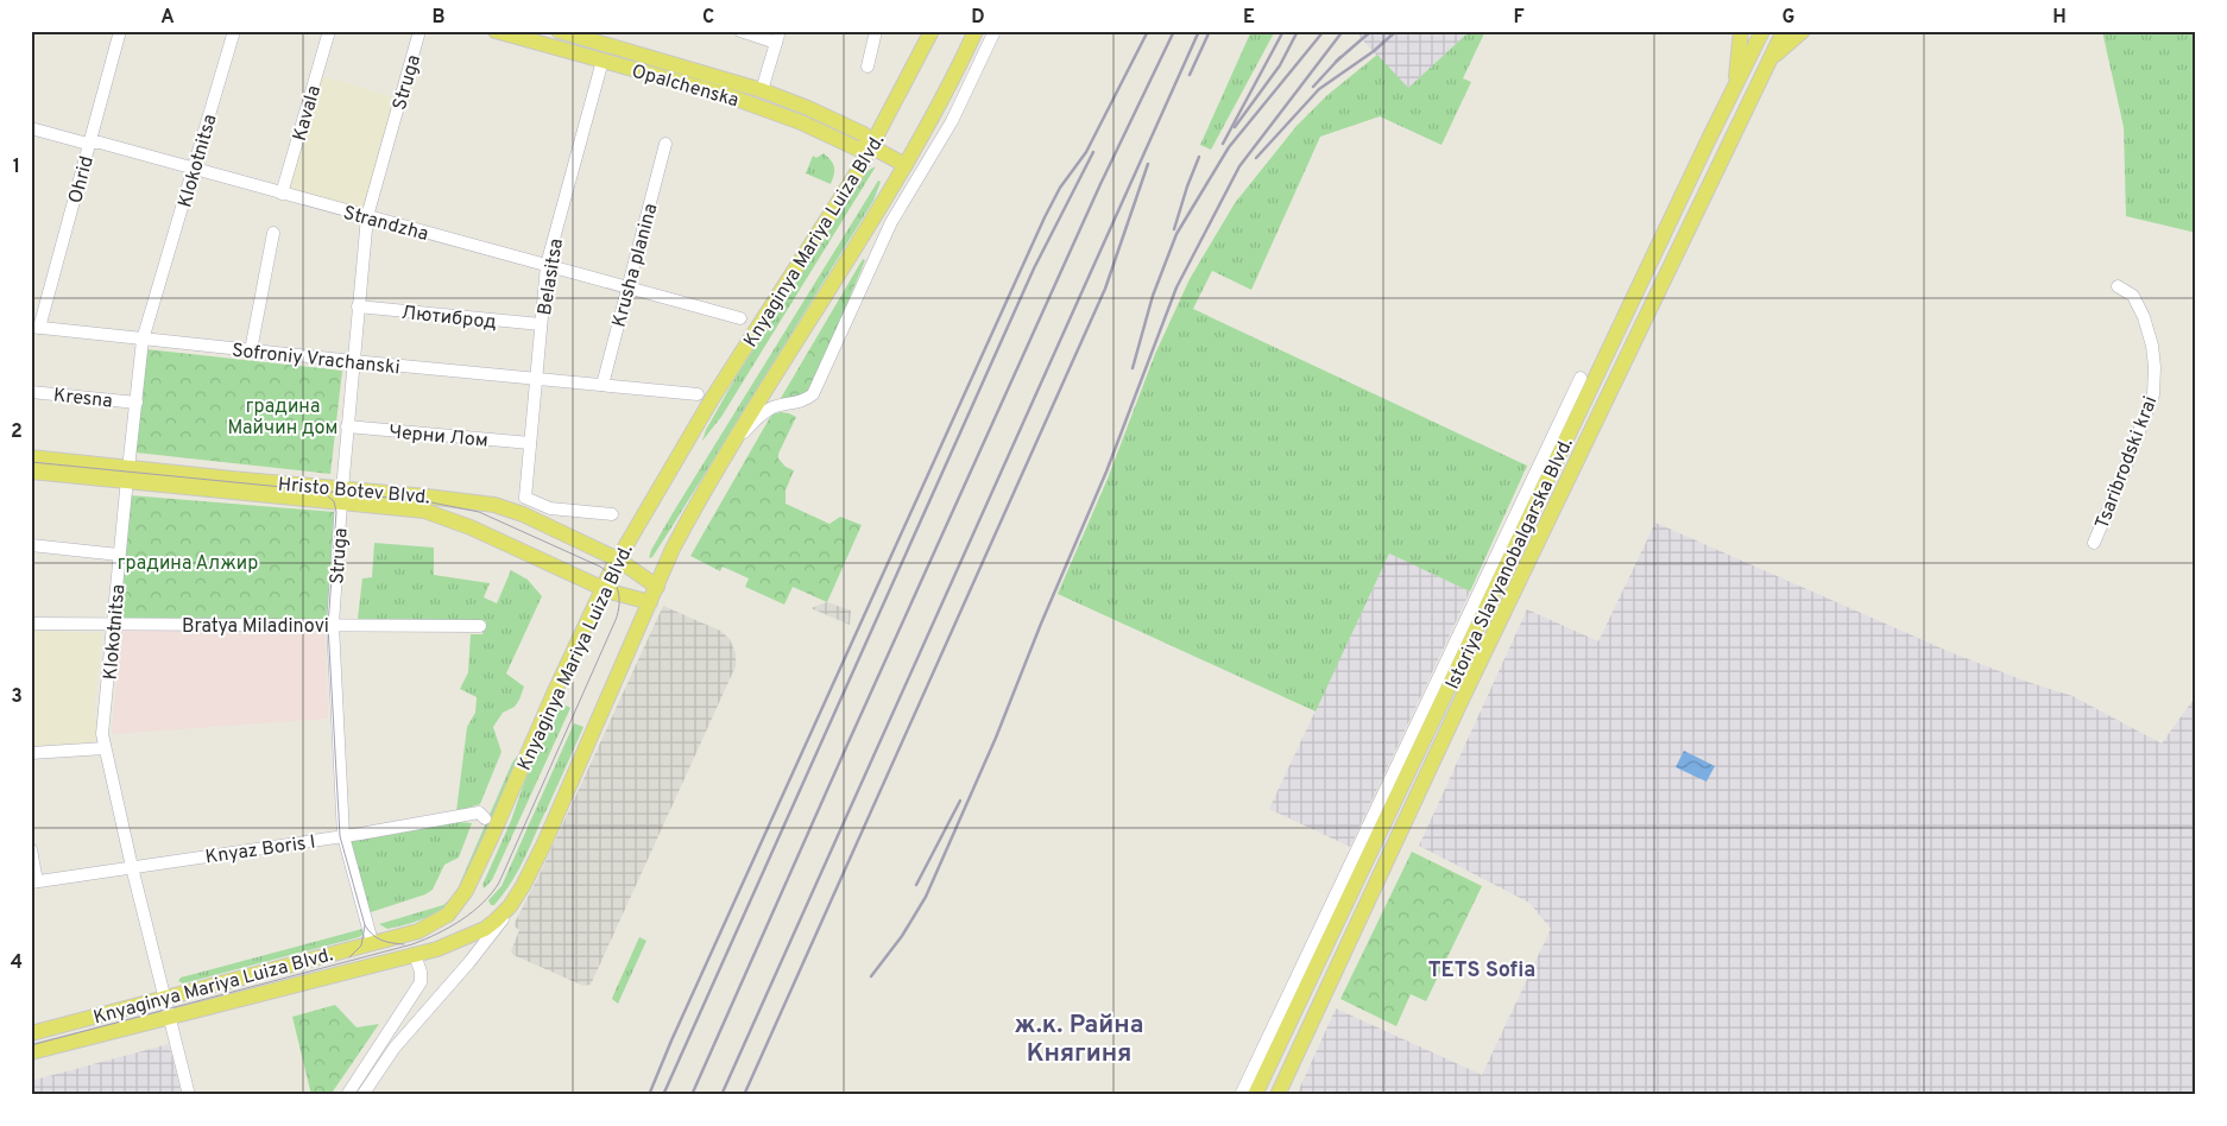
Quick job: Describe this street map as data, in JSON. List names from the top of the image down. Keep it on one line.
{"streets":{"main road":["Opalchenska","Knyaginya Mariya Luiza Blvd.","Hristo Botev Blvd.","Istoriya Slavyanobalgarska Blvd."],"street":["Struga","Kavala","Klokotnitsa","Ohrid","Strandzha","Krusha planina","Belasitsa","Лютиброд","Sofroniy Vrachanski","Kresna","Черни Лом","Tsaribrodski krai","Bratya Miladinovi","Knyaz Boris I"]},"crossings":[["Struga","Strandzha"],["Struga","Knyaginya Mariya Luiza Blvd."],["Struga","Лютиброд"],["Struga","Sofroniy Vrachanski"],["Struga","Черни Лом"],["Struga","Hristo Botev Blvd."],["Struga","Bratya Miladinovi"],["Struga","Knyaz Boris I"],["Opalchenska","Knyaginya Mariya Luiza Blvd."],["Opalchenska","Belasitsa"],["Kavala","Strandzha"],["Klokotnitsa","Strandzha"],["Klokotnitsa","Knyaginya Mariya Luiza Blvd."],["Klokotnitsa","Sofroniy Vrachanski"],["Klokotnitsa","Kresna"],["Klokotnitsa","Hristo Botev Blvd."],["Klokotnitsa","Bratya Miladinovi"],["Klokotnitsa","Knyaz Boris I"],["Ohrid","Strandzha"],["Ohrid","Sofroniy Vrachanski"],["Strandzha","Krusha planina"],["Strandzha","Belasitsa"],["Knyaginya Mariya Luiza Blvd.","Hristo Botev Blvd."],["Krusha planina","Sofroniy Vrachanski"],["Belasitsa","Лютиброд"],["Belasitsa","Sofroniy Vrachanski"],["Belasitsa","Черни Лом"]],"districts":["TETS Sofia","ж.к. Райна Княгиня"],"parks":["градина Майчин дом","градина Алжир"],"grid":{"columns":["A","B","C","D","E","F","G","H"],"rows":["1","2","3","4"]}}
